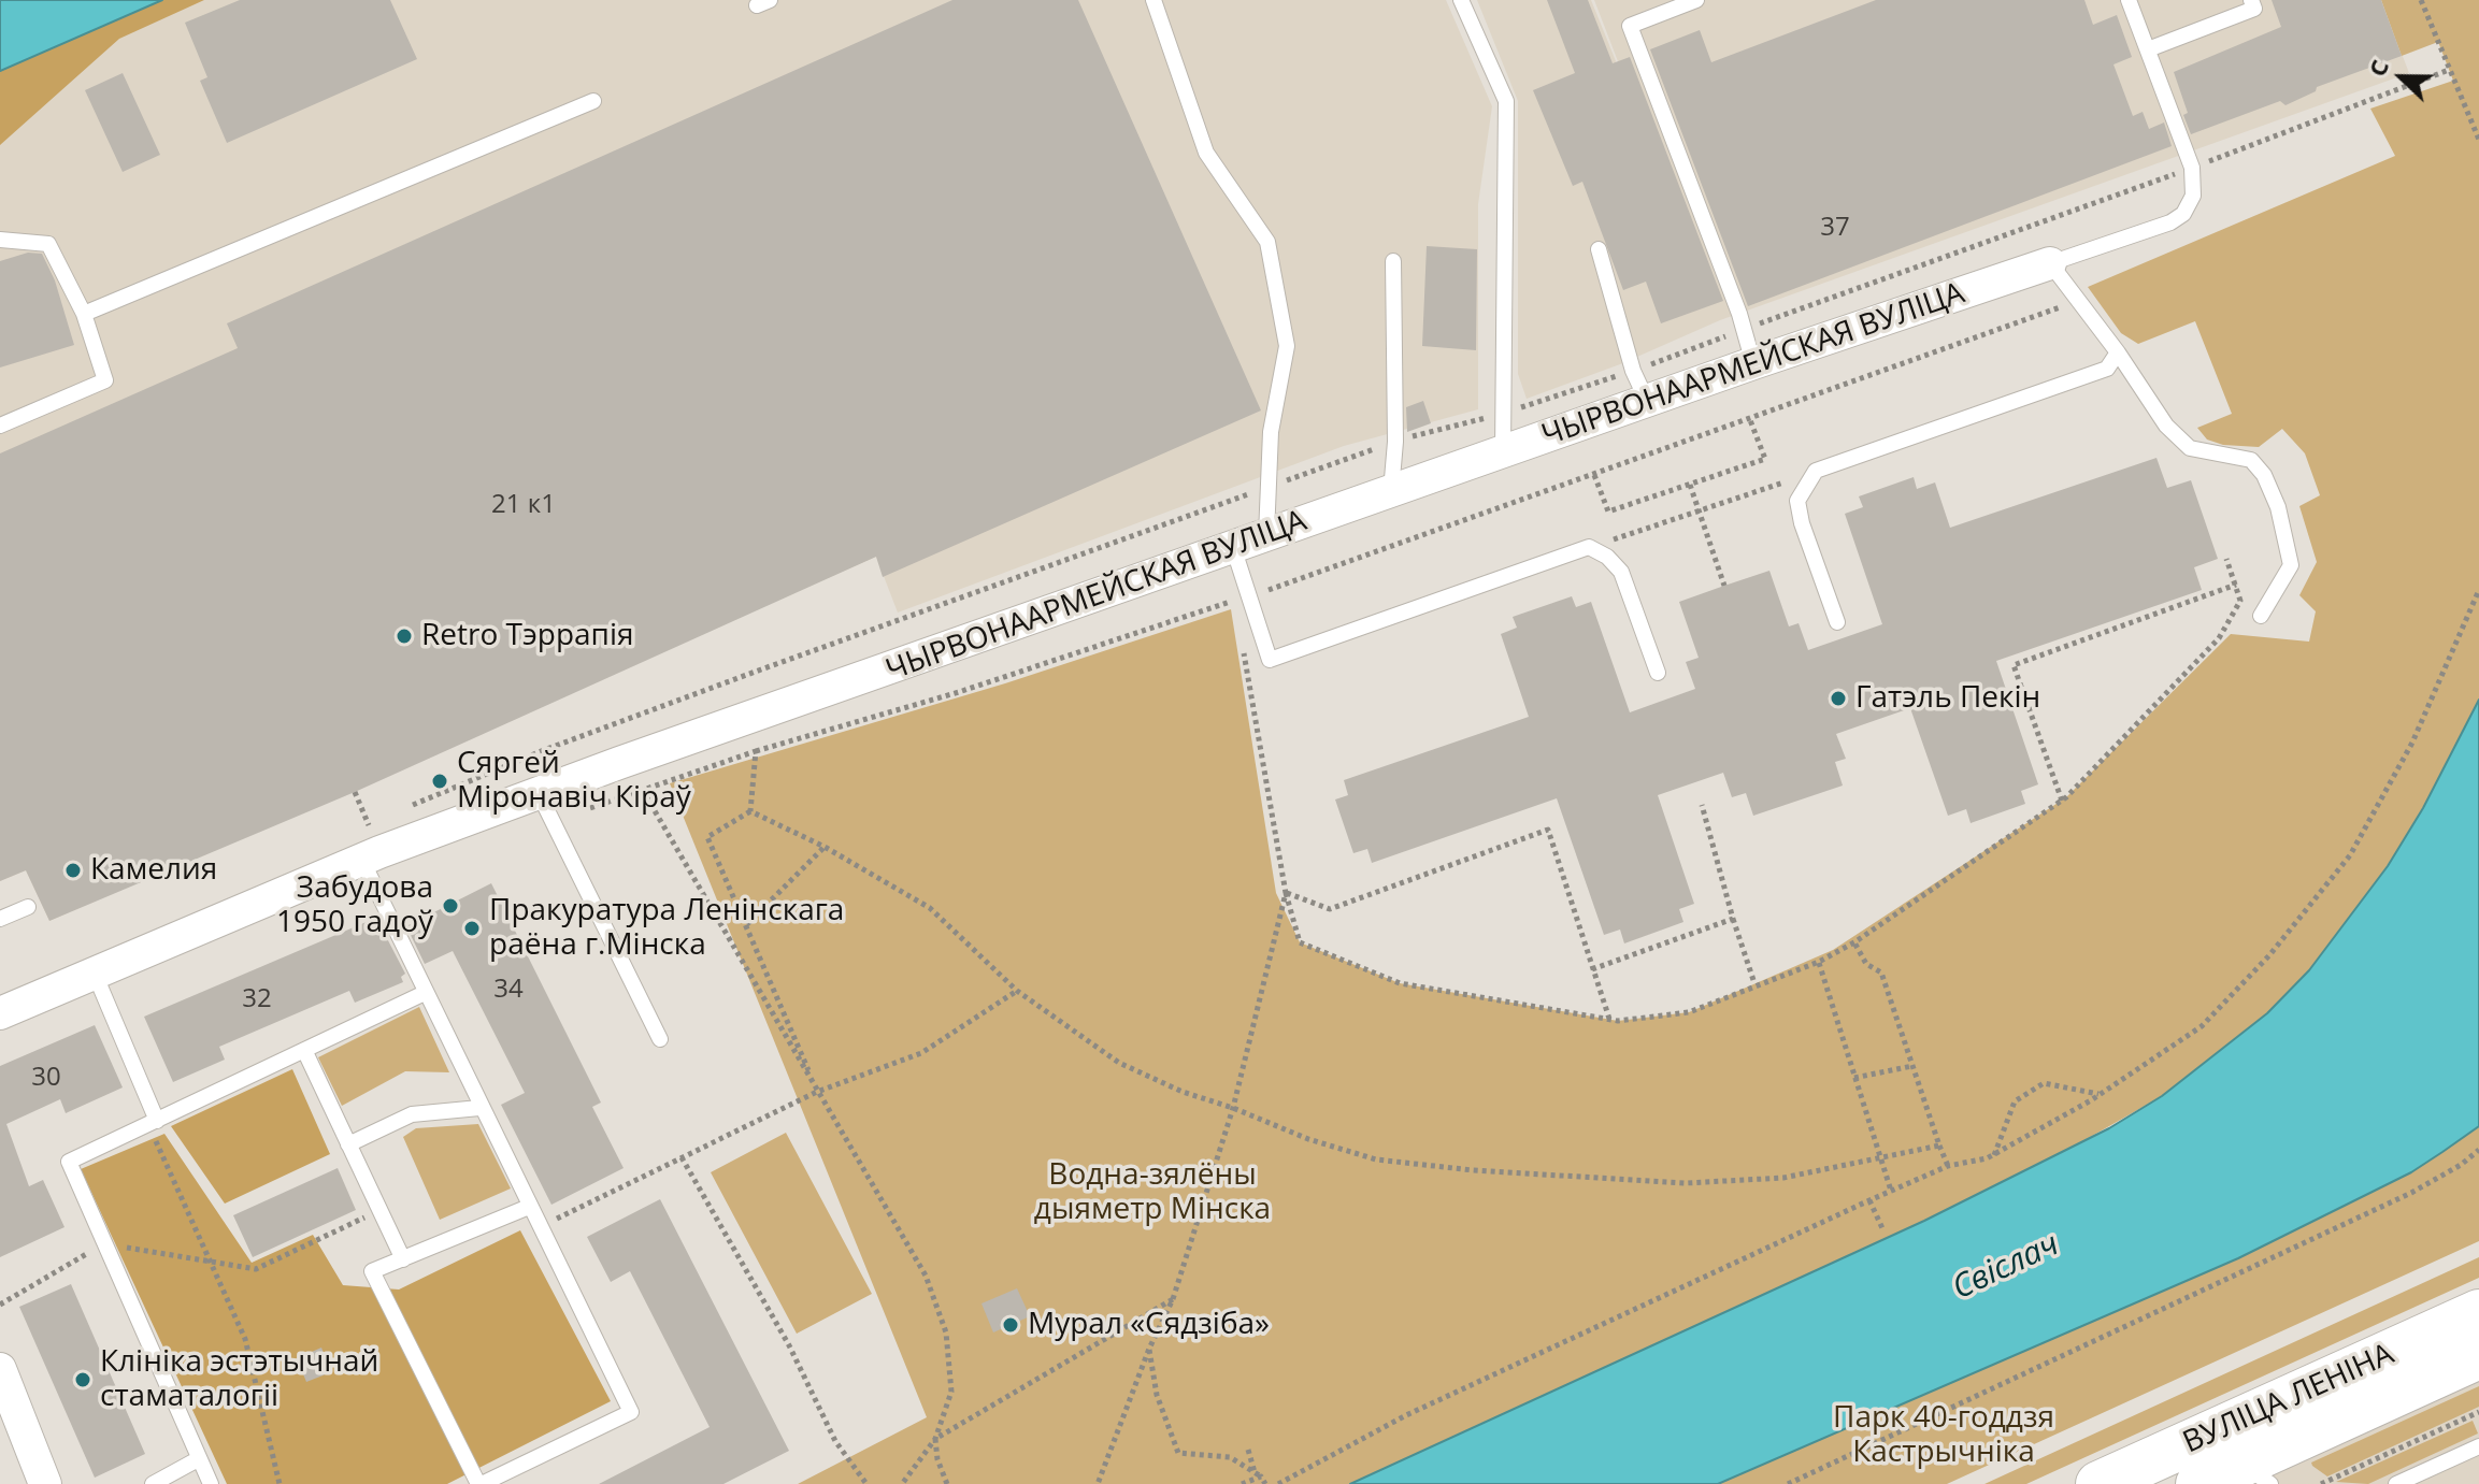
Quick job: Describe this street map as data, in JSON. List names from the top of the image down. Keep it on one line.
{"streets":{"main road":["ВУЛІЦА ЛЕНІНА"],"street":["ЧЫРВОНААРМЕЙСКАЯ ВУЛІЦА"]},"water":["Свіслач"],"parks":["Водна-зялёны дыяметр Мінска","Парк 40-годдзя Кастрычніка"],"places":["Retro Тэррапія","Гатэль Пекін","Сяргей Міронавіч Кіраў","Камелия","Забудова 1950 гадоў","Пракуратура Ленінскага раёна г.Мінска","Мурал «Сядзіба»","Клініка эстэтычнай стаматалогіі"],"house_numbers":["37","21 к1","34","32","30"],"north":"left"}
